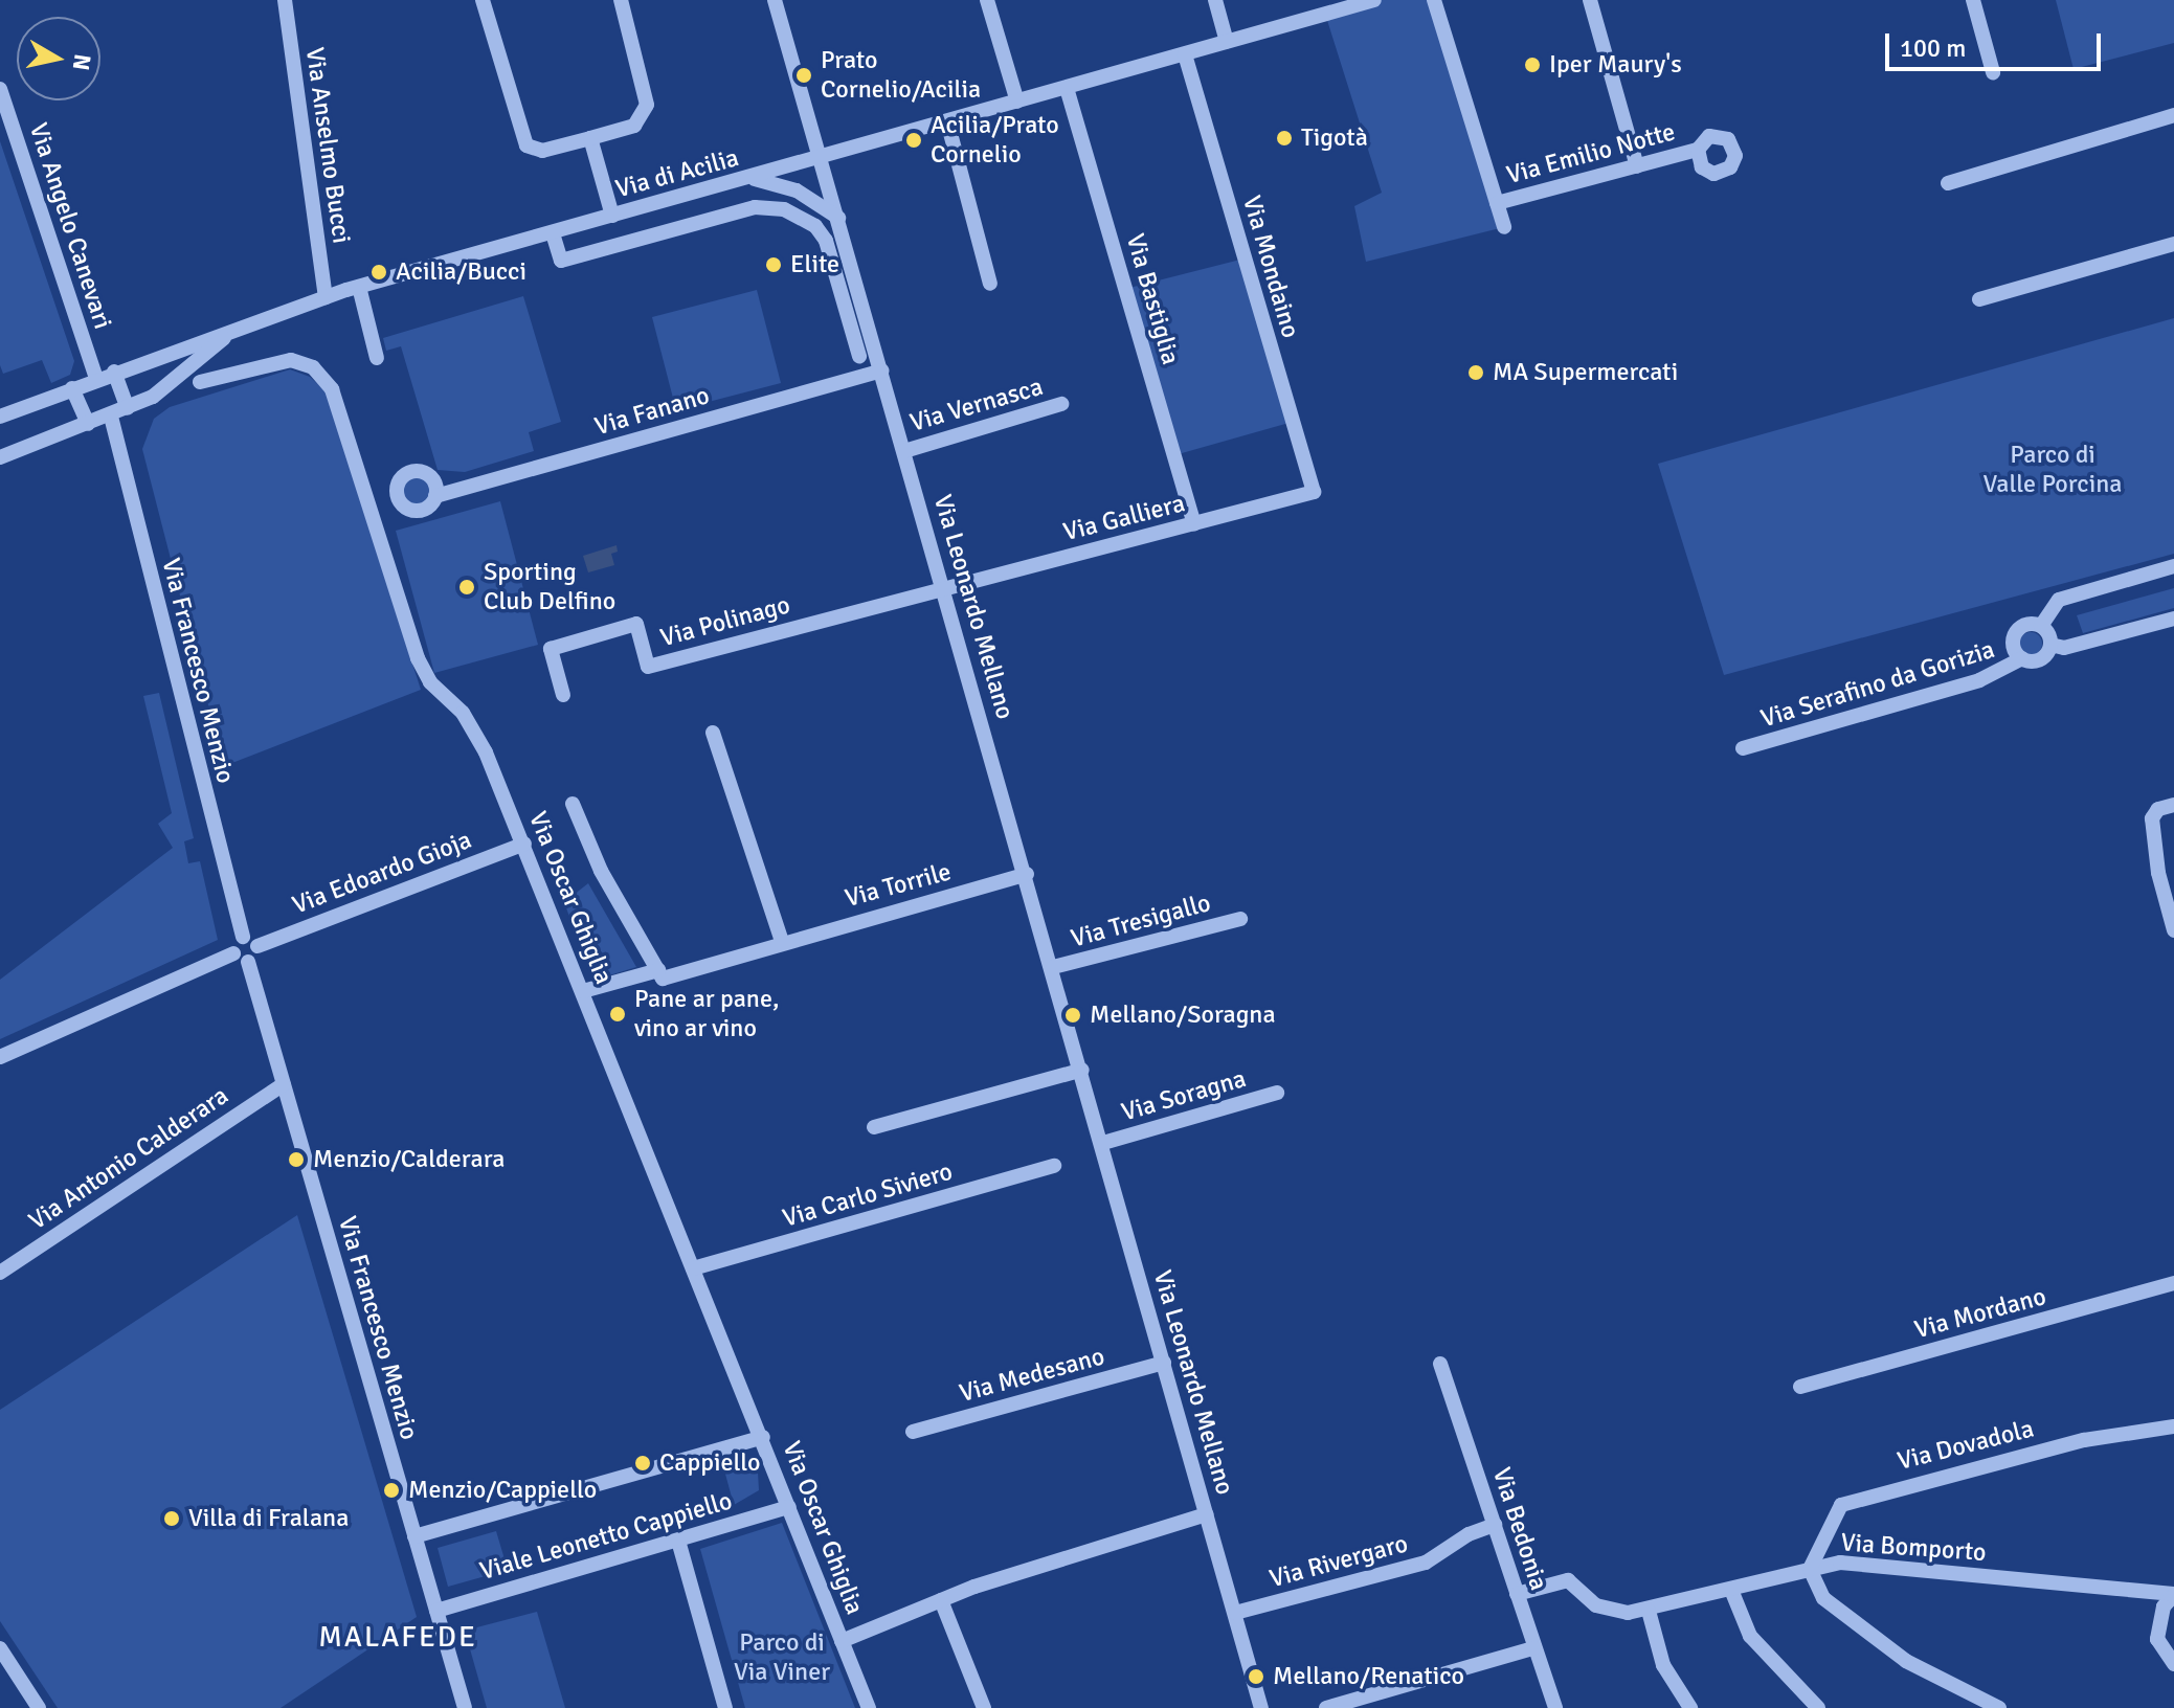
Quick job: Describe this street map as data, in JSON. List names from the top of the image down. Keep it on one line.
{"streets":{"street":["Via Anselmo Bucci","Via Emilio Notte","Via di Acilia","Via Angelo Canevari","Via Mondaino","Via Bastiglia","Via Vernasca","Via Fanano","Via Galliera","Via Leonardo Mellano","Via Polinago","Via Francesco Menzio","Via Serafino da Gorizia","Via Edoardo Gioja","Via Torrile","Via Oscar Ghiglia","Via Tresigallo","Via Soragna","Via Antonio Calderara","Via Carlo Siviero","Via Mordano","Via Medesano","Via Dovadola","Via Bedonia","Viale Leonetto Cappiello","Via Bomporto","Via Rivergaro"]},"crossings":[["Via Anselmo Bucci","Via di Acilia"],["Via di Acilia","Via Angelo Canevari"],["Via di Acilia","Via Mondaino"],["Via di Acilia","Via Bastiglia"],["Via di Acilia","Via Leonardo Mellano"],["Via Mondaino","Via Galliera"],["Via Bastiglia","Via Galliera"],["Via Vernasca","Via Leonardo Mellano"],["Via Fanano","Via Leonardo Mellano"],["Via Galliera","Via Leonardo Mellano"],["Via Galliera","Via Polinago"],["Via Leonardo Mellano","Via Polinago"],["Via Leonardo Mellano","Via Torrile"],["Via Leonardo Mellano","Via Tresigallo"],["Via Leonardo Mellano","Via Soragna"],["Via Leonardo Mellano","Via Medesano"],["Via Leonardo Mellano","Via Rivergaro"],["Via Francesco Menzio","Via Antonio Calderara"],["Via Francesco Menzio","Viale Leonetto Cappiello"],["Via Edoardo Gioja","Via Oscar Ghiglia"],["Via Torrile","Via Oscar Ghiglia"],["Via Oscar Ghiglia","Via Carlo Siviero"],["Via Oscar Ghiglia","Viale Leonetto Cappiello"],["Via Dovadola","Via Bomporto"],["Via Bedonia","Via Bomporto"],["Via Bedonia","Via Rivergaro"]],"districts":["MALAFEDE"],"parks":["Parco di Valle Porcina","Parco di Via Viner"],"places":["Iper Maury's","Prato Cornelio/Acilia","Tigotà","Acilia/Prato Cornelio","Elite","Acilia/Bucci","MA Supermercati","Sporting Club Delfino","Pane ar pane, vino ar vino","Mellano/Soragna","Menzio/Calderara","Cappiello","Menzio/Cappiello","Villa di Fralana","Mellano/Renatico"],"scale_bar":"100 m","north":"right"}
